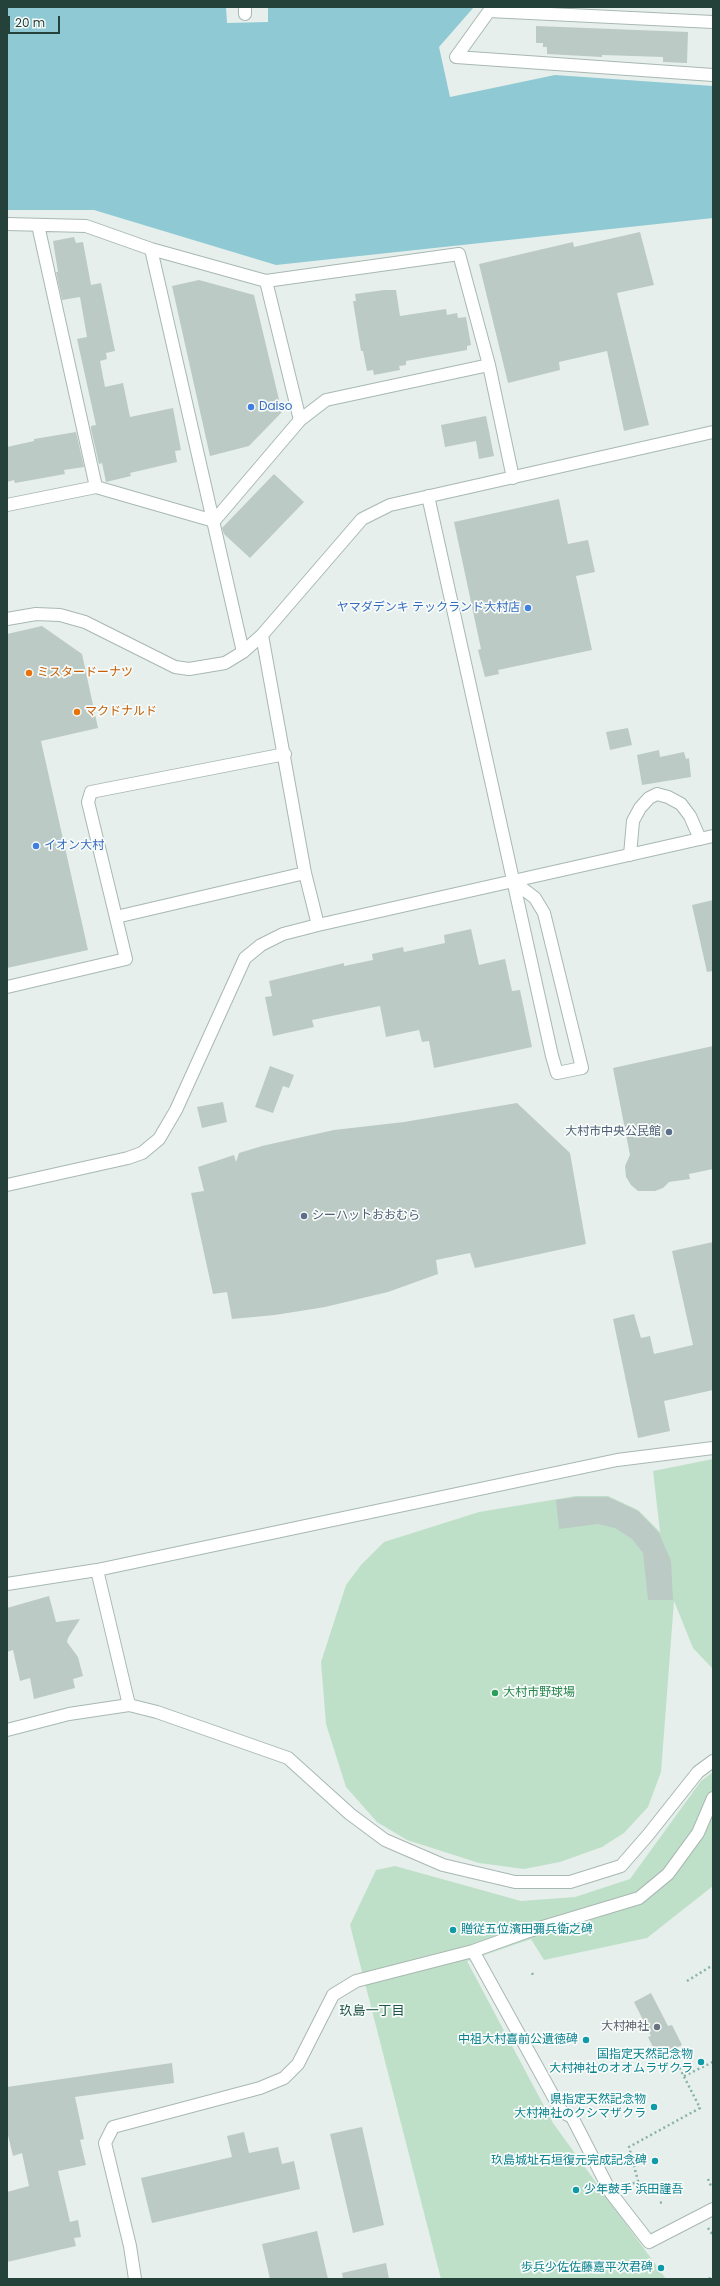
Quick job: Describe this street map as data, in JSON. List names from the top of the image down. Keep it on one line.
{"districts":["玖島一丁目"],"places":["Daiso","ヤマダデンキ テックランド大村店","ミスタードーナツ","マクドナルド","イオン大村","大村市中央公民館","シーハットおおむら","大村市野球場","贈従五位濱田彌兵衛之碑","大村神社","中祖大村喜前公遺徳碑","国指定天然記念物 大村神社のオオムラザクラ","県指定天然記念物 大村神社のクシマザクラ","玖島城址石垣復元完成記念碑","少年鼓手 浜田謹吾","歩兵少佐佐藤嘉平次君碑"],"scale_bar":"20 m"}
